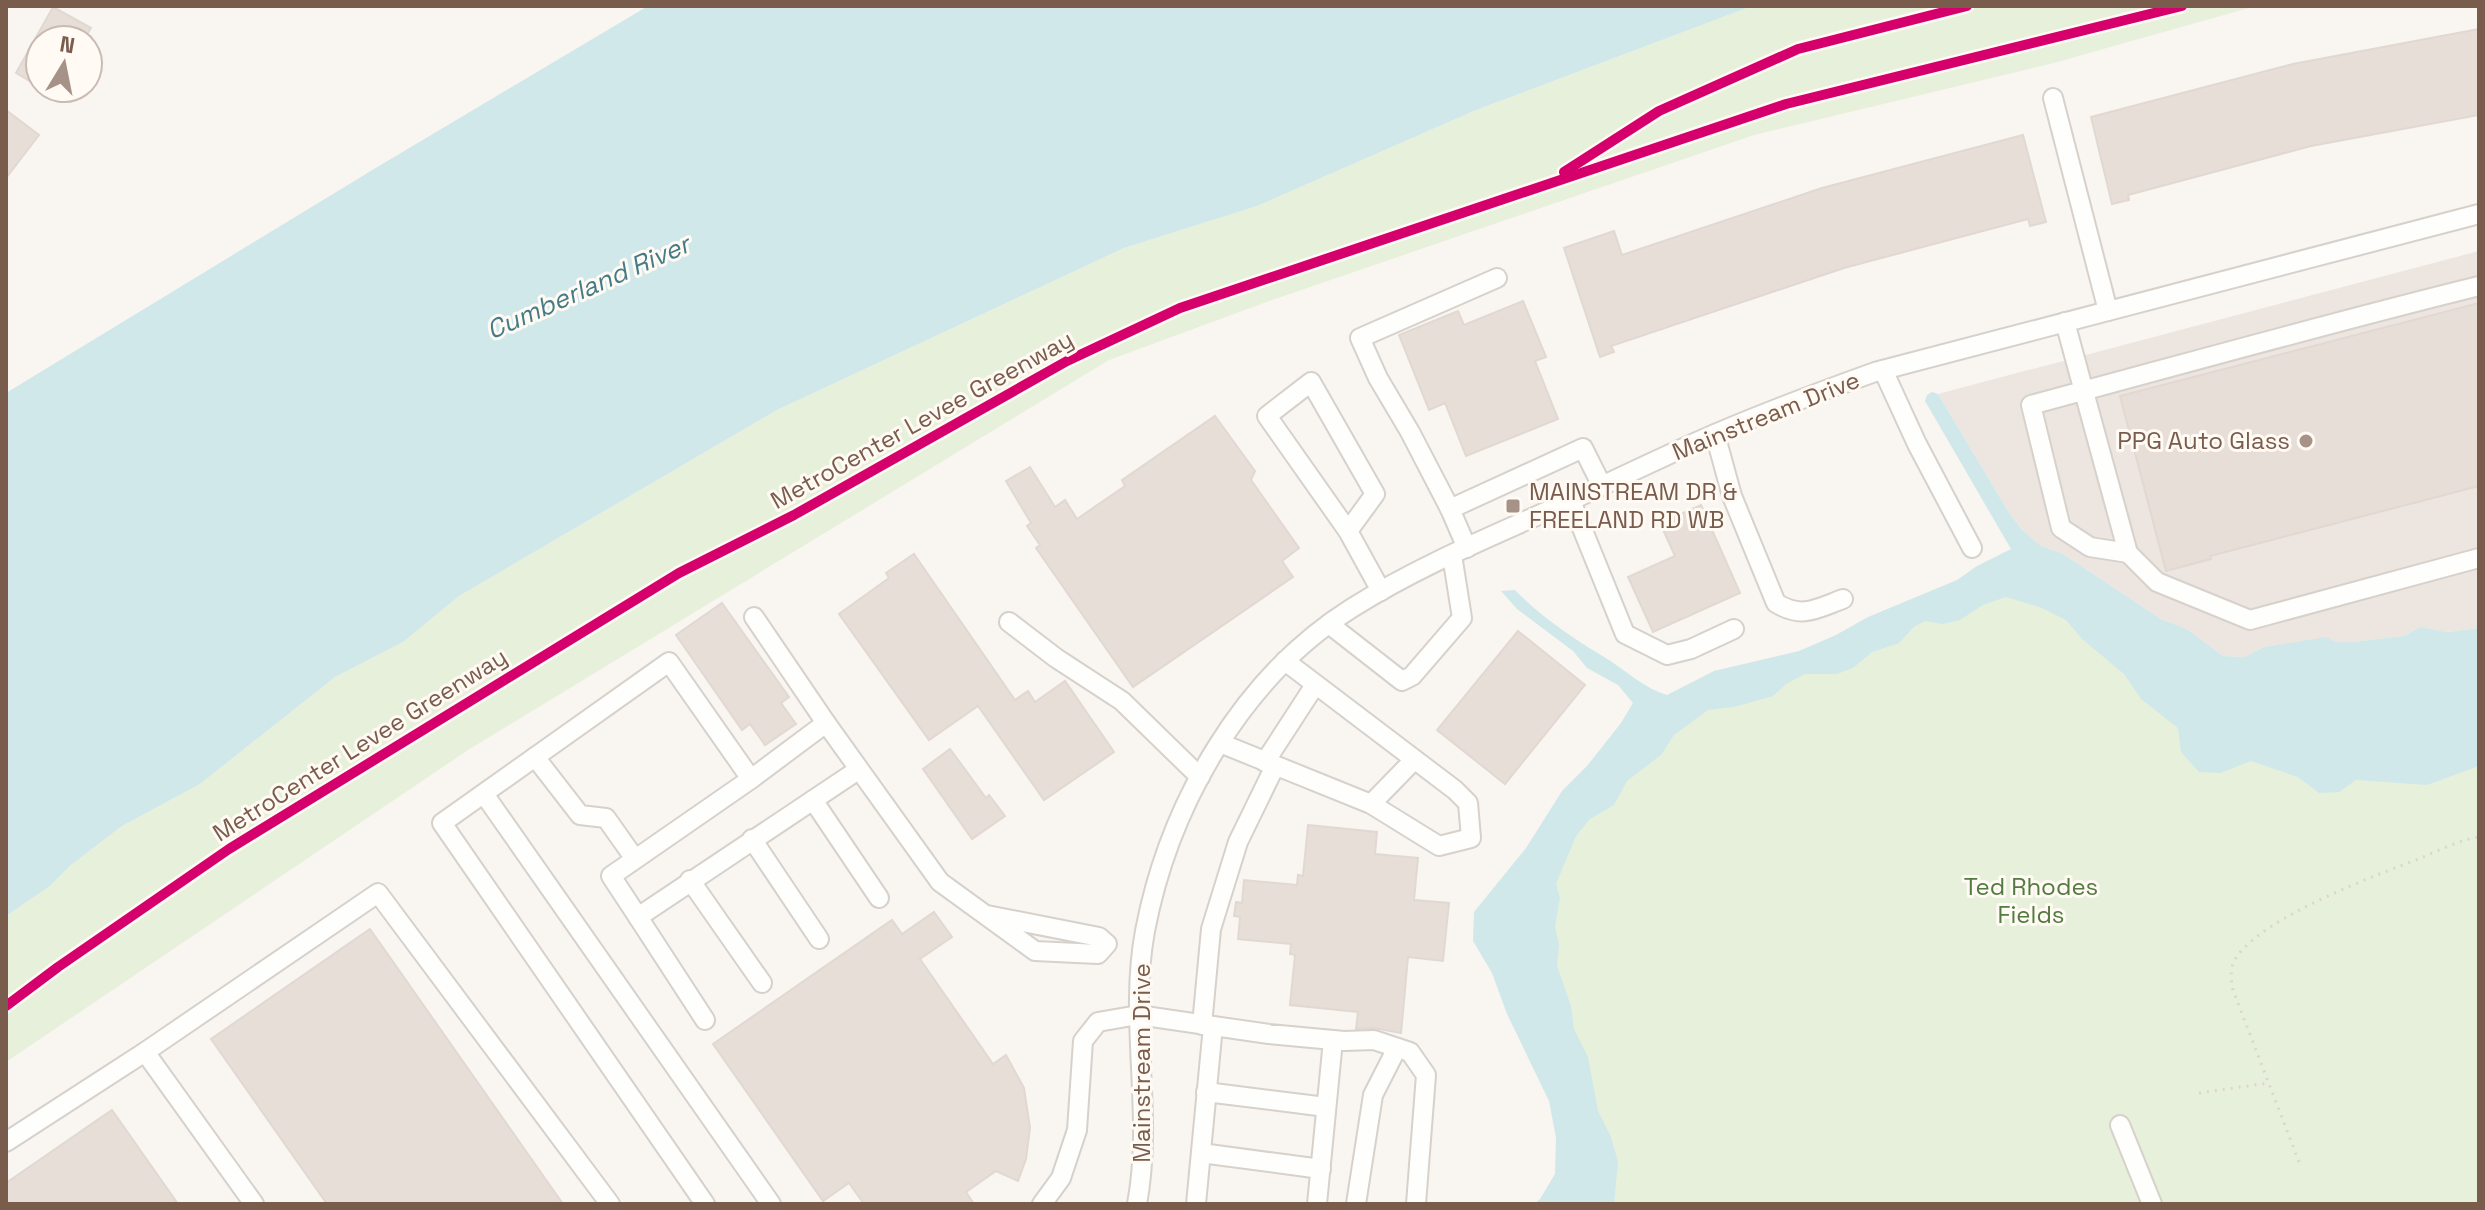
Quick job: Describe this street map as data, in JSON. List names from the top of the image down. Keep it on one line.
{"streets":{"street":["Mainstream Drive"],"cycle path":["MetroCenter Levee Greenway"]},"water":["Cumberland River"],"parks":["Ted Rhodes Fields"],"places":{"other":["PPG Auto Glass"],"transit":["MAINSTREAM DR & FREELAND RD WB"]},"north":"top"}
